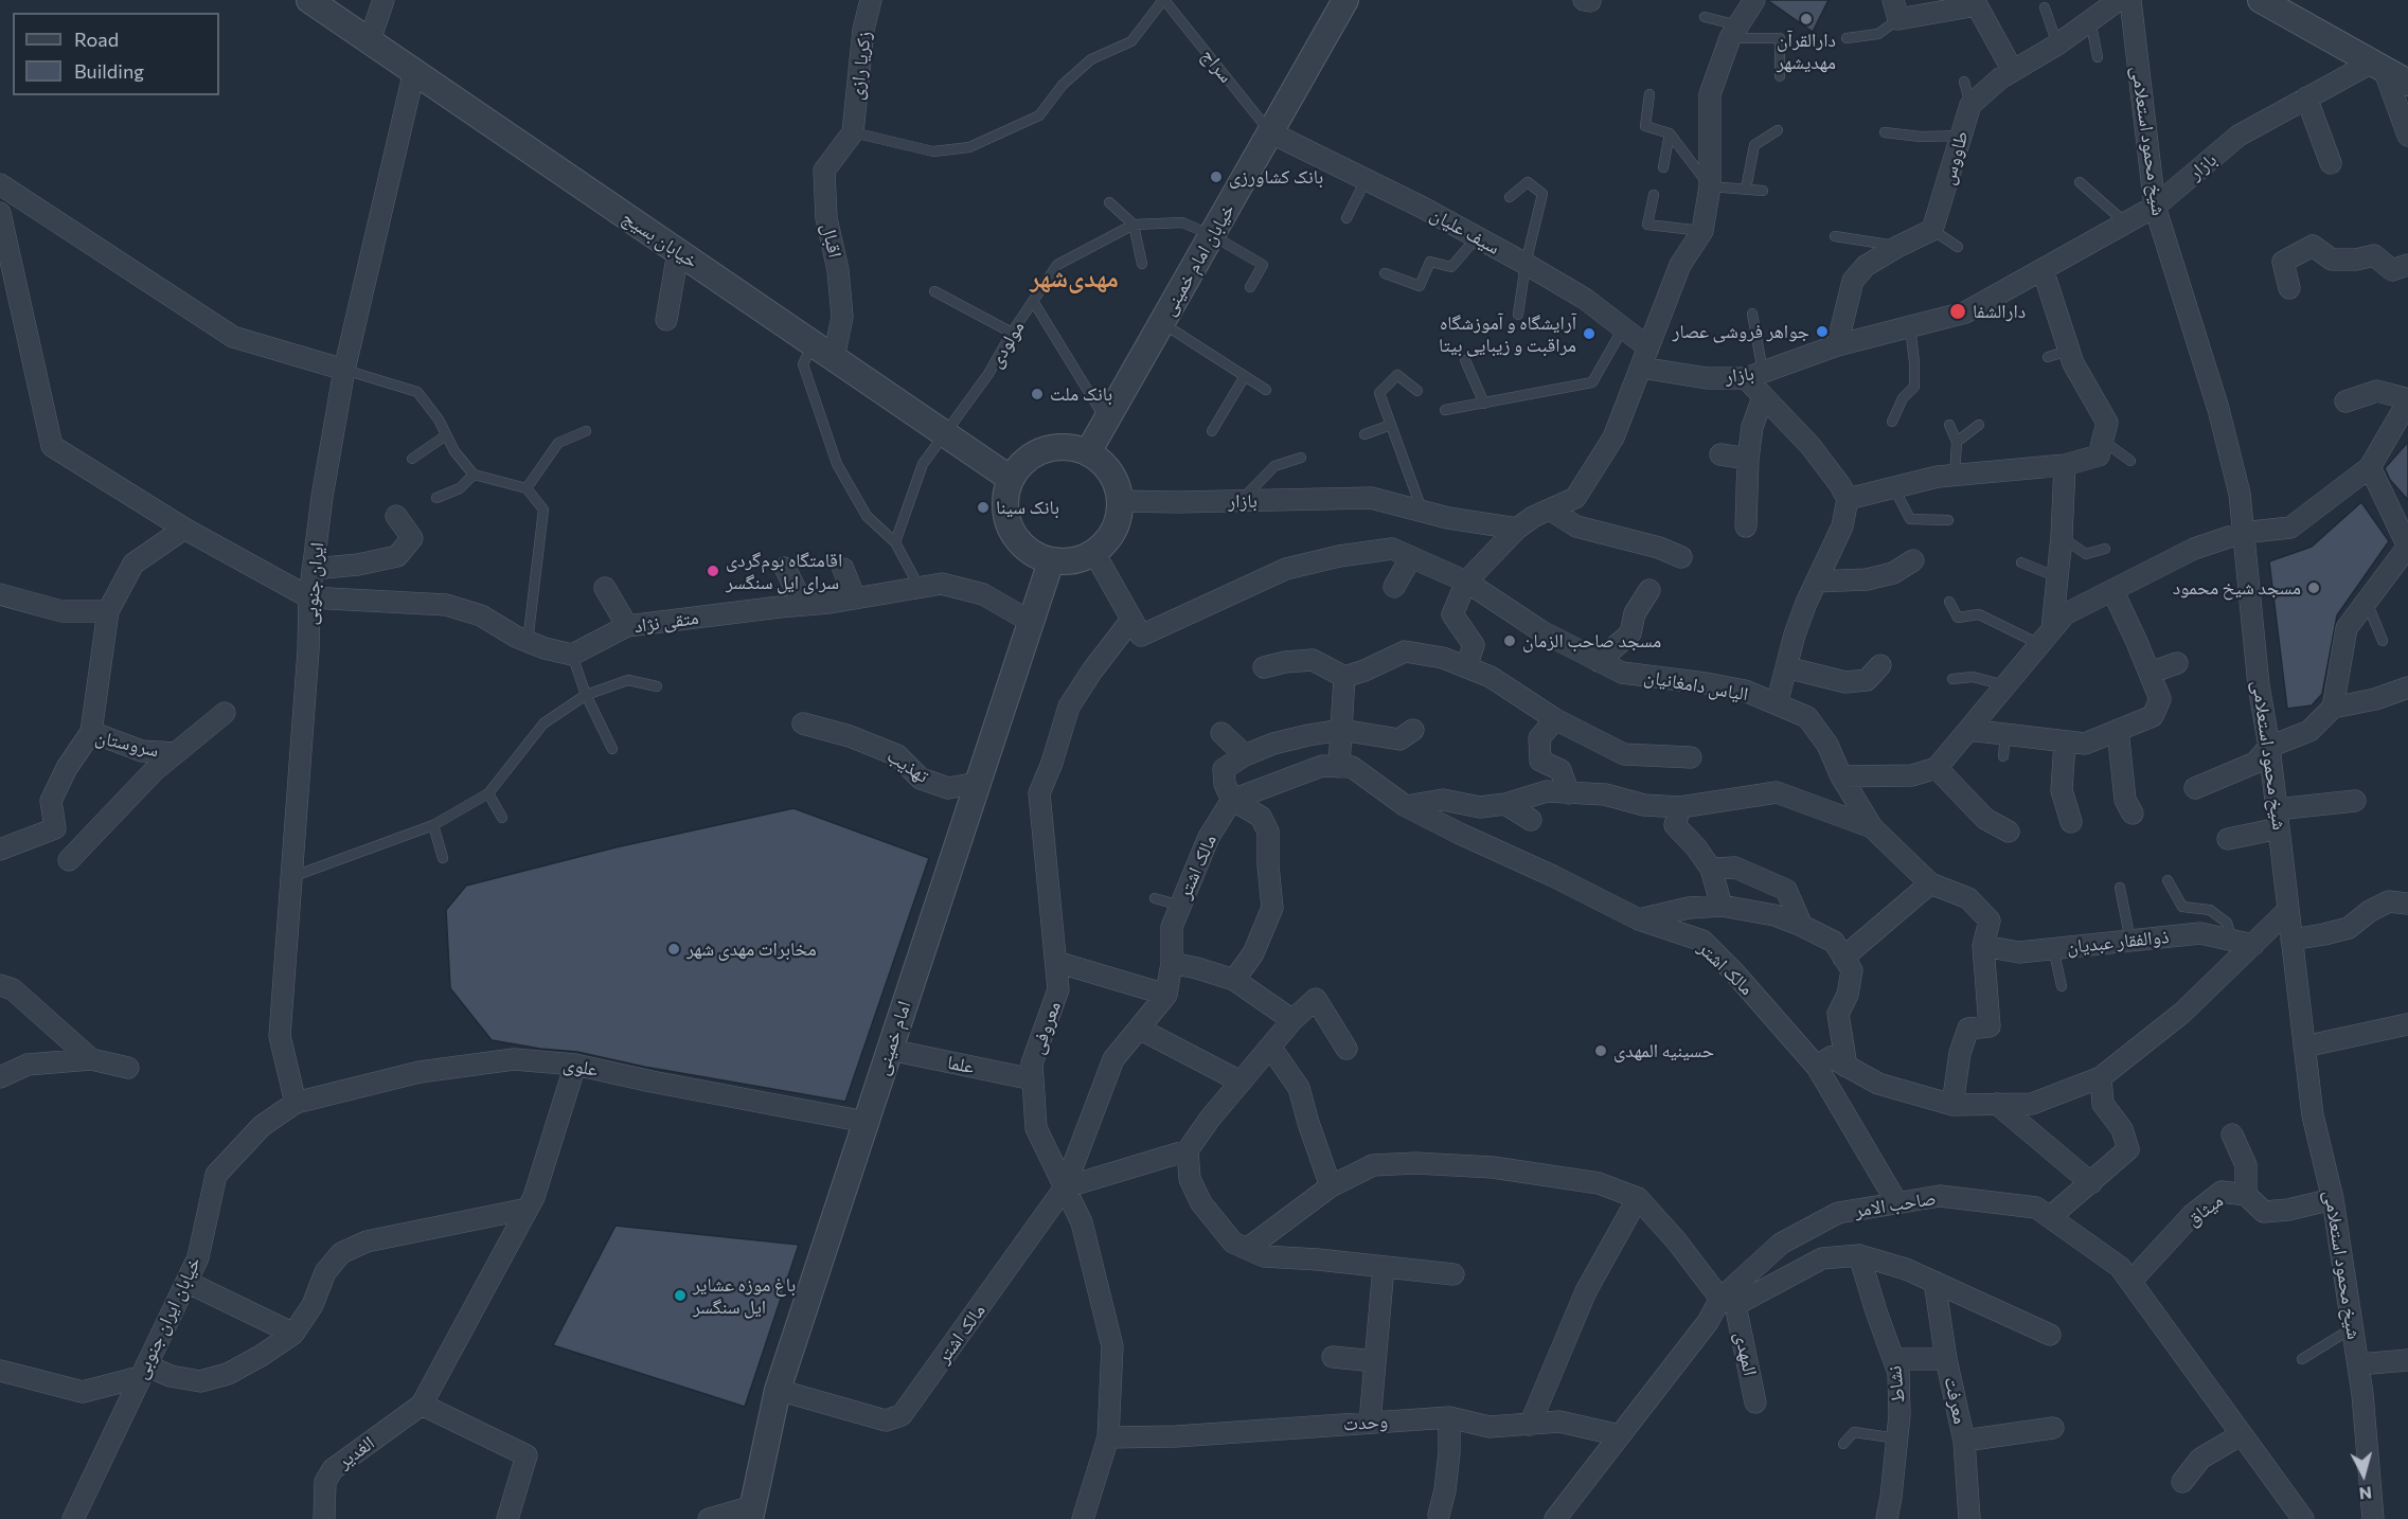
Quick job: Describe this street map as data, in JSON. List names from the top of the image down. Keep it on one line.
{"streets":{"street":["زکریا رازی","شیخ محمود استعلامی","طاووس","بازار","سیف علیان","خیابان بسیج","اقبال","خیابان امام خمینی","ایران جنوبی","متقی نژاد","الیاس دامغانیان","سروستان","تهذیب","مالک اشتر","ذوالفقار عبدیان","معروفی","امام خمینی","علما","علوی","صاحب الامر","میثاق","خیابان ایران جنوبی","المهدی","نشاط","معرفت","وحدت","الغدیر"],"lane":["سراج","مولودی"]},"crossings":[["زکریا رازی","اقبال"],["سراج","سیف علیان"],["سراج","خیابان امام خمینی"],["شیخ محمود استعلامی","بازار"],["شیخ محمود استعلامی","میثاق"],["بازار","خیابان بسیج"],["بازار","خیابان امام خمینی"],["بازار","امام خمینی"],["سیف علیان","خیابان امام خمینی"],["خیابان بسیج","اقبال"],["خیابان بسیج","خیابان امام خمینی"],["خیابان بسیج","مولودی"],["خیابان بسیج","ایران جنوبی"],["خیابان بسیج","امام خمینی"],["خیابان امام خمینی","مولودی"],["خیابان امام خمینی","امام خمینی"],["ایران جنوبی","علوی"],["ایران جنوبی","خیابان ایران جنوبی"],["متقی نژاد","امام خمینی"],["الیاس دامغانیان","ذوالفقار عبدیان"],["الیاس دامغانیان","معروفی"],["تهذیب","امام خمینی"],["مالک اشتر","معروفی"],["مالک اشتر","امام خمینی"],["مالک اشتر","صاحب الامر"],["معروفی","علما"],["معروفی","وحدت"],["امام خمینی","علما"],["امام خمینی","علوی"],["علوی","خیابان ایران جنوبی"],["صاحب الامر","میثاق"],["صاحب الامر","المهدی"],["صاحب الامر","وحدت"]],"districts":["مهدی‌شهر"],"places":["دارالقرآن مهدیشهر","بانک کشاورزی","دارالشفا","جواهر فروشی عصار","آرایشگاه و آموزشگاه مراقبت و زیبایی بیتا","بانک ملت","بانک سینا","اقامتگاه بوم‌گردی سرای ایل سنگسر","مسجد شیخ محمود","مسجد صاحب الزمان","مخابرات مهدی شهر","حسینیه المهدی","باغ موزه عشایر ایل سنگسر"],"legend":["Road","Building"],"north":"bottom"}
